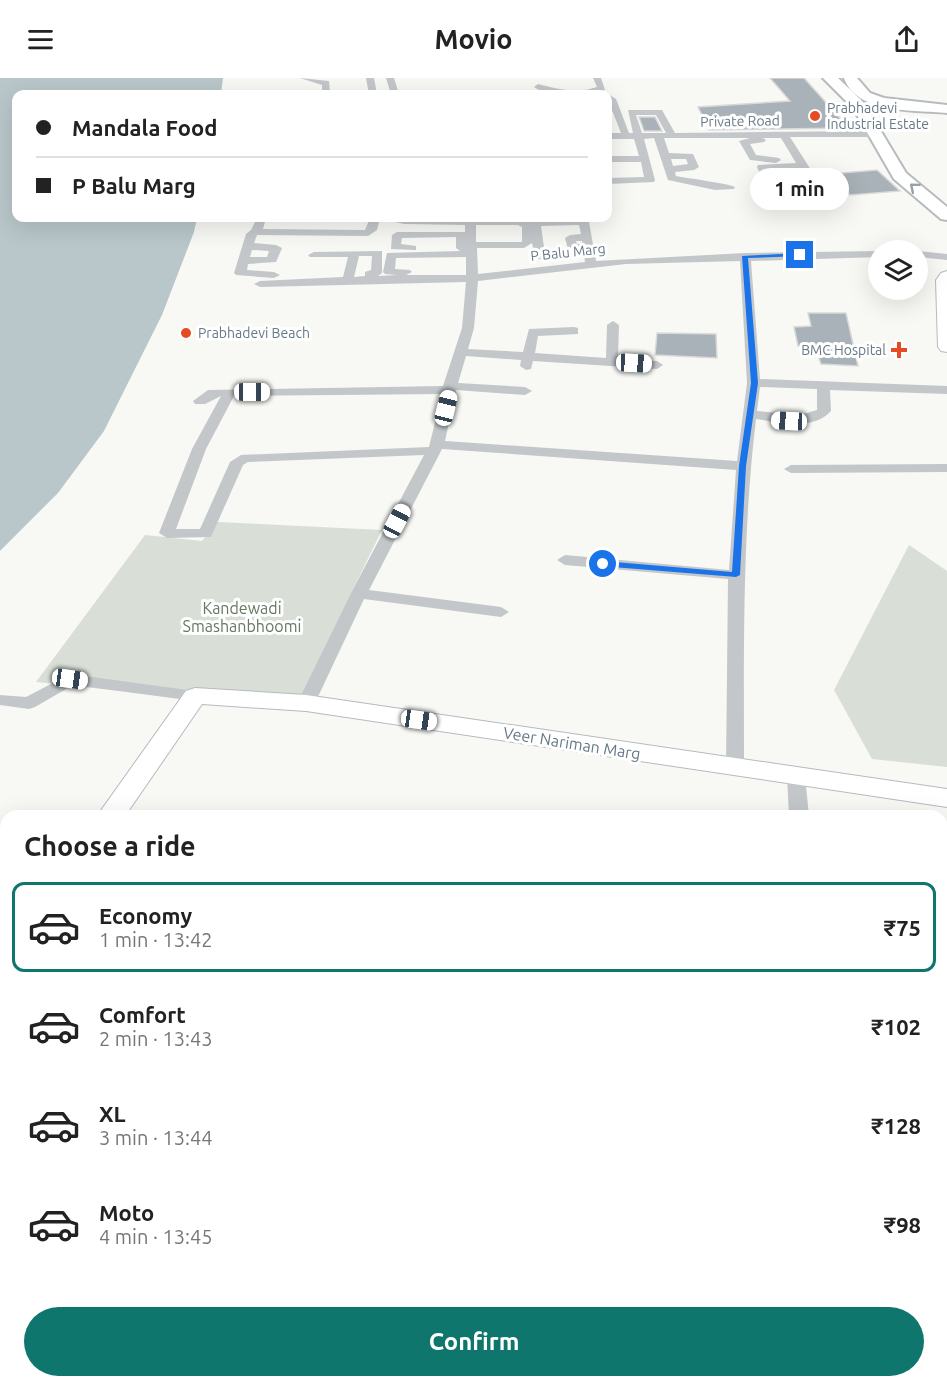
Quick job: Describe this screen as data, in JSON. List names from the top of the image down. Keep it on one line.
{"streets":{"street":["Private Road","P Balu Marg","Veer Nariman Marg"]},"parks":["Kandewadi Smashanbhoomi"],"places":{"other":["Prabhadevi Industrial Estate","Prabhadevi Beach"],"health":["BMC Hospital"]},"page":{"header":"Movio","banner":["Mandala Food","P Balu Marg"],"bubble":"1 min","heading":"Choose a ride","list":[{"name":"Economy","note":"1 min · 13:42","value":"₹75"},{"name":"Comfort","note":"2 min · 13:43","value":"₹102"},{"name":"XL","note":"3 min · 13:44","value":"₹128"},{"name":"Moto","note":"4 min · 13:45","value":"₹98"}],"buttons":"Confirm"}}
